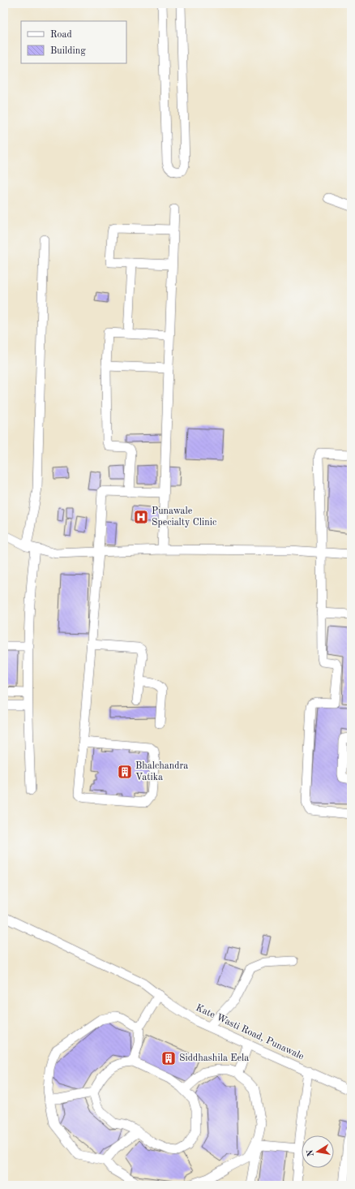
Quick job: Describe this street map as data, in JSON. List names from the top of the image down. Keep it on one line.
{"streets":{"street":["Kate Wasti Road, Punawale"]},"places":{"hospital":["Punawale Specialty Clinic"],"building":["Bhalchandra Vatika","Siddhashila Eela"]},"legend":["Road","Building"],"north":"left"}
